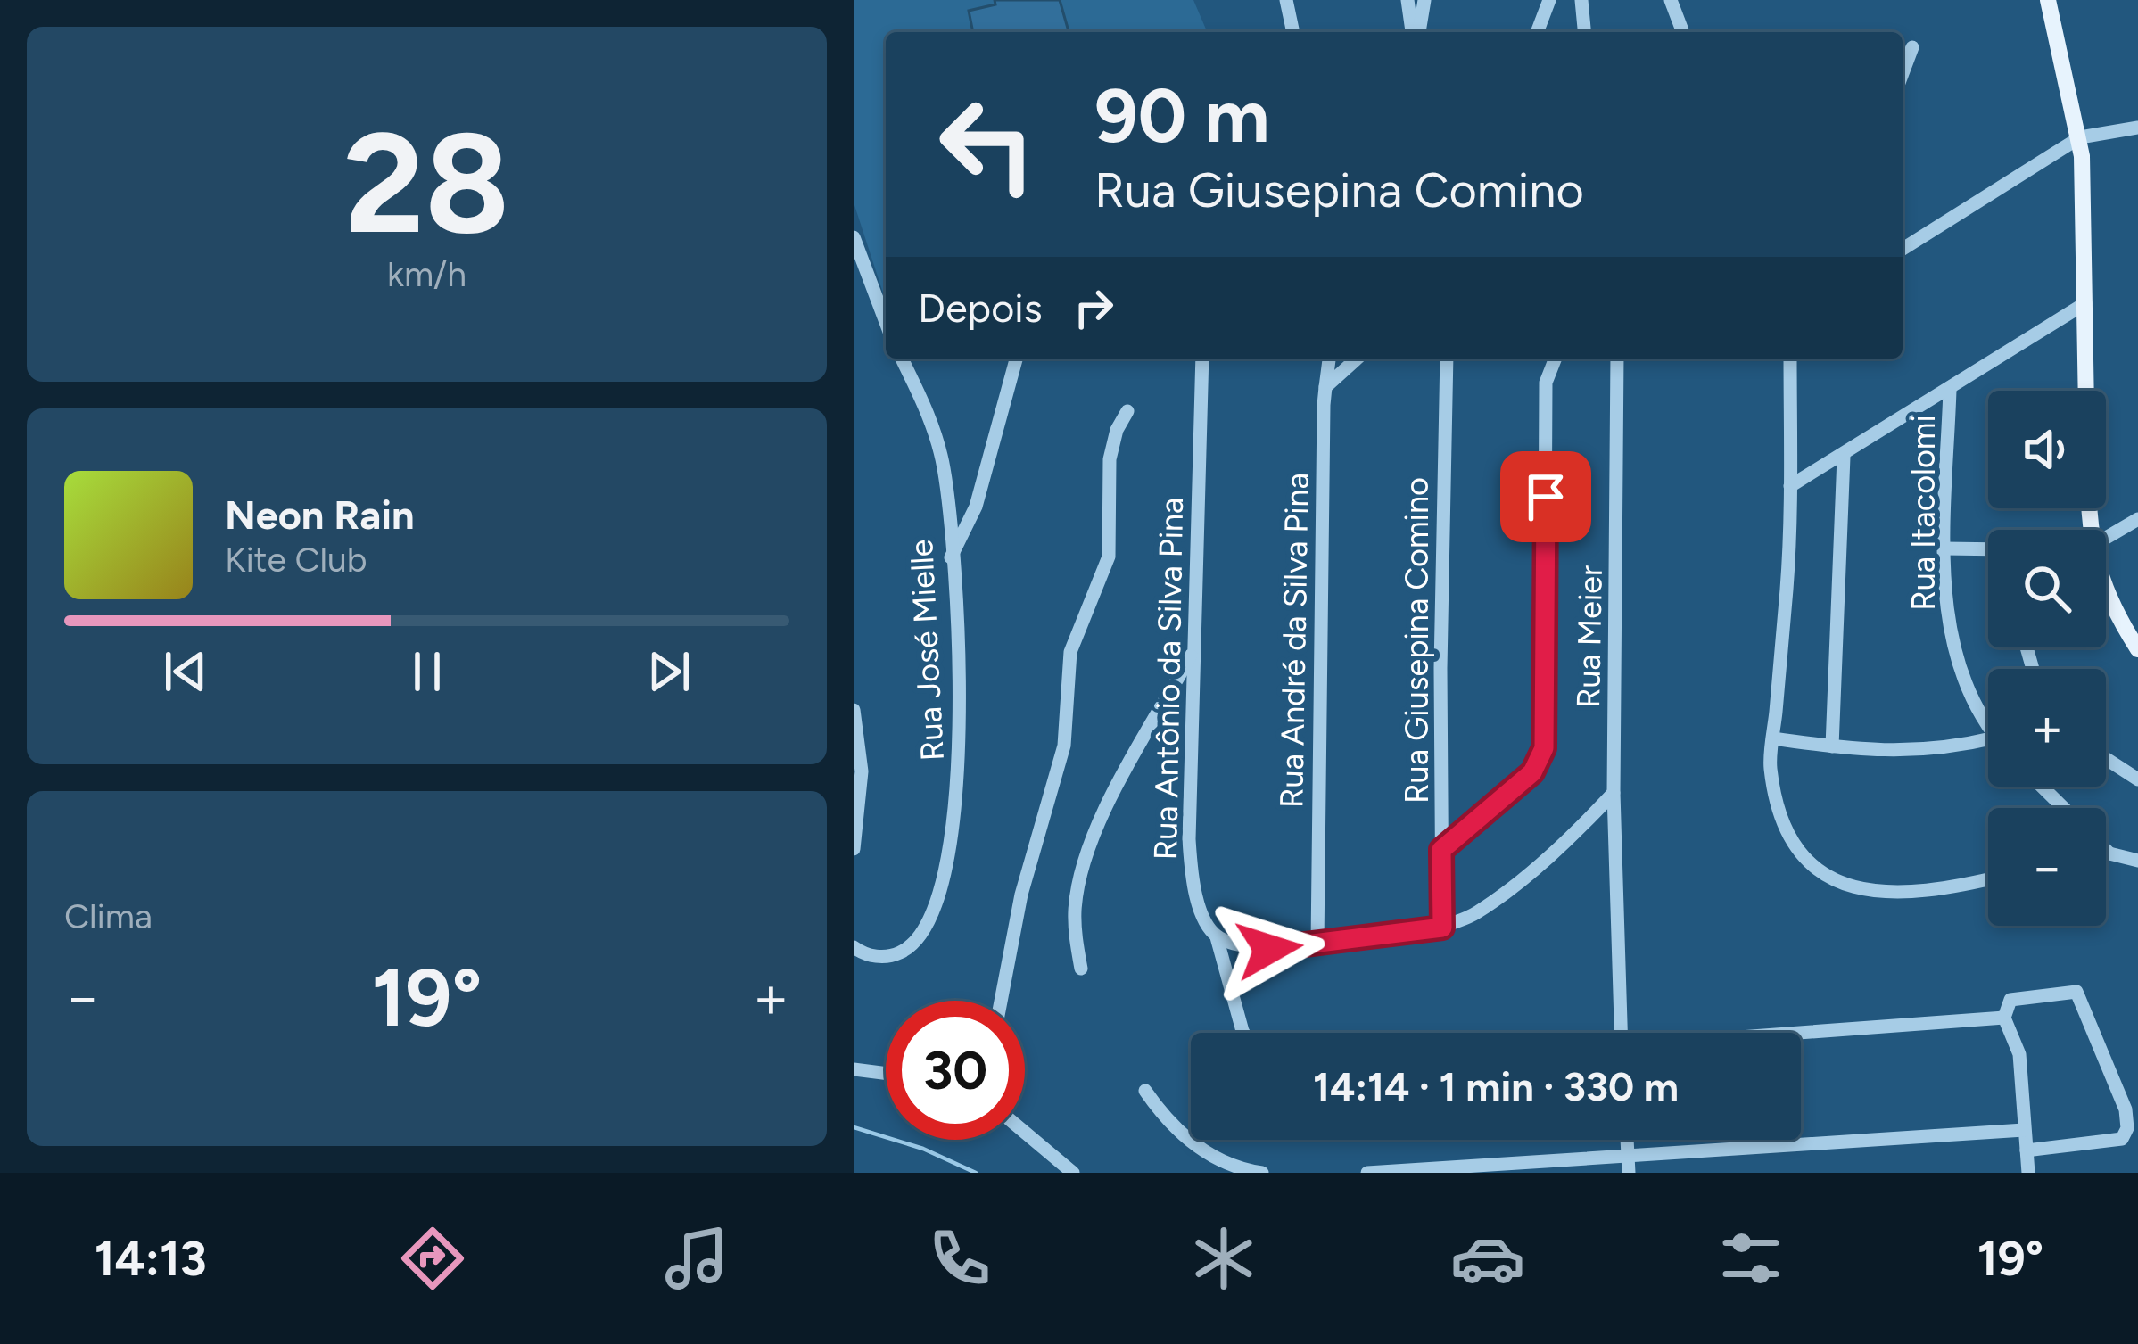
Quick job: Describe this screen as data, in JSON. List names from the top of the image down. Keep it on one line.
{"streets":{"street":["Rua Itacolomi","Rua Meier","Rua André da Silva Pina","Rua Giusepina Comino","Rua José Mielle","Rua Antônio da Silva Pina"]},"page":{"tile":[["28","km/h"],"Clima"],"turn":["90 m","Rua Giusepina Comino"],"then":"Depois","map_buttons":["+","−"],"song":["Neon Rain","Kite Club"],"heat":["−","19°","+"],"limit":"30","trip":"14:14 · 1 min · 330 m","tabs":["14:13","19°"]}}
